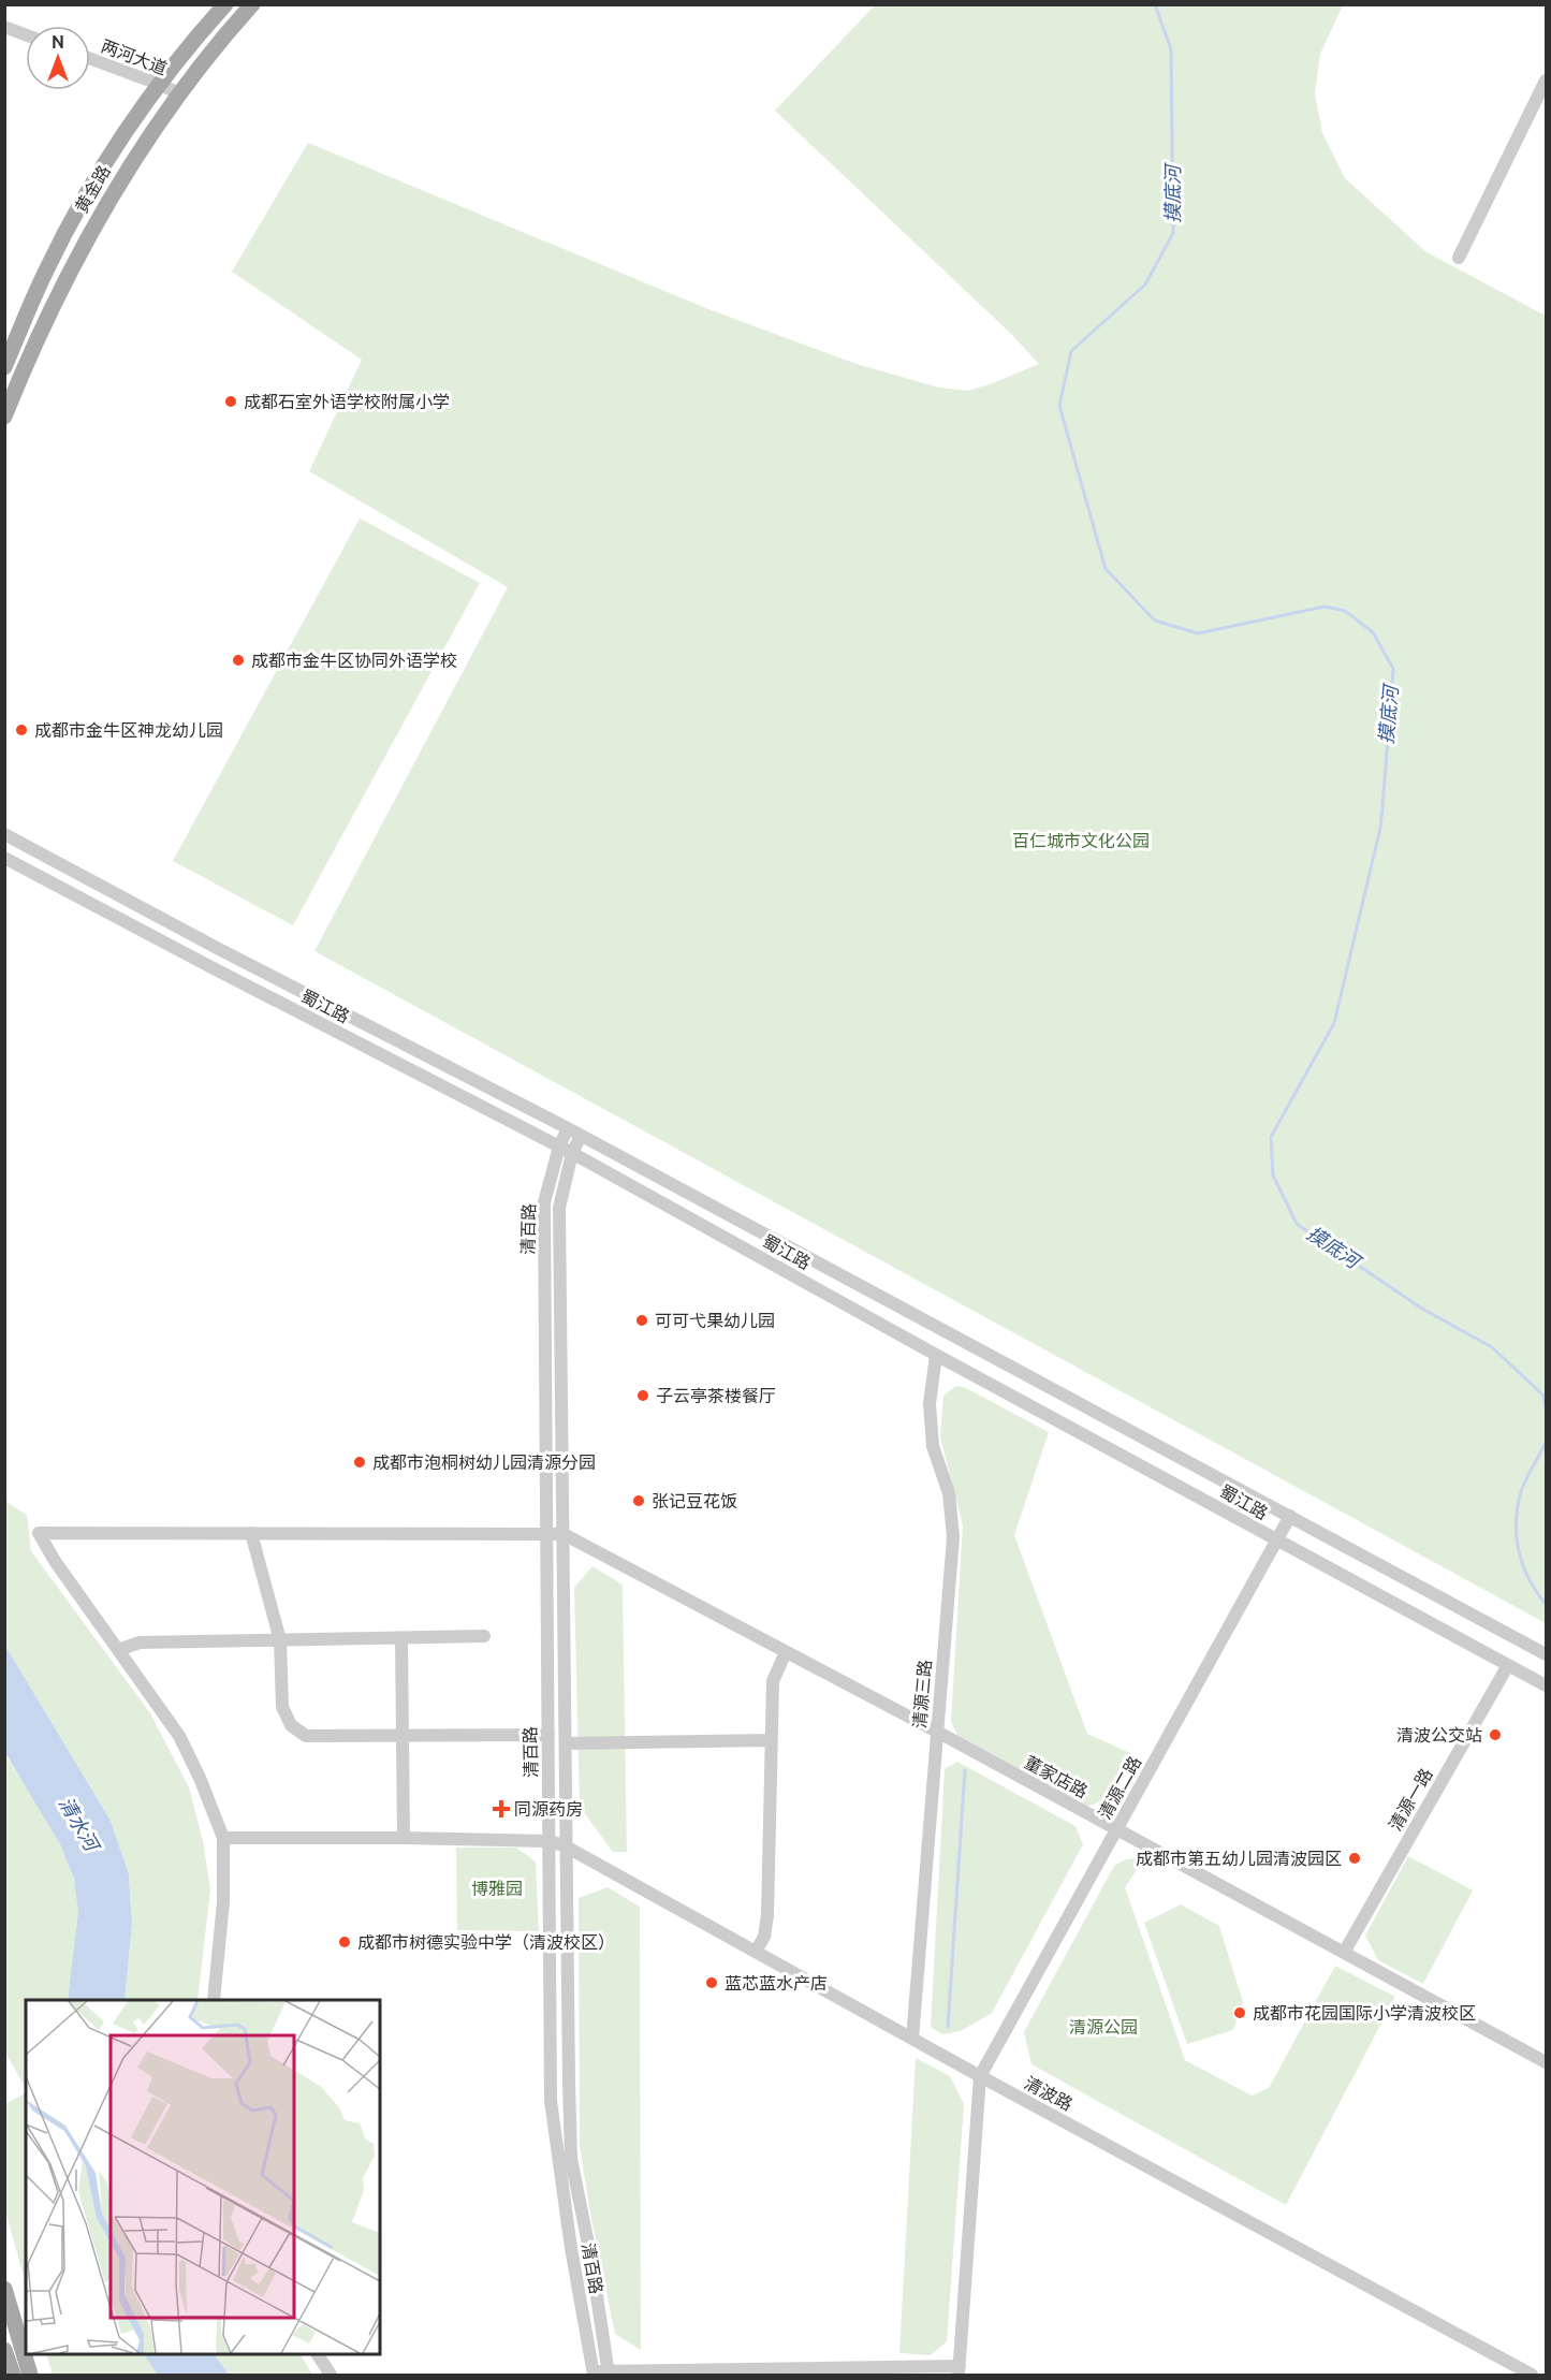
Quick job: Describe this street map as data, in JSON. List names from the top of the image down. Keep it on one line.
{"streets":{"main road":["黄金路"],"street":["两河大道","蜀江路","清百路","清源三路","董家店路","清源二路","清源一路","清波路"]},"crossings":[["两河大道","黄金路"],["蜀江路","清百路"],["蜀江路","清源三路"],["蜀江路","清源二路"],["蜀江路","清源一路"],["清百路","董家店路"],["清百路","清波路"],["清源三路","董家店路"],["清源三路","清波路"],["董家店路","清源二路"],["董家店路","清源一路"],["清源二路","清波路"]],"water":["摸底河","清水河"],"parks":["百仁城市文化公园","博雅园","清源公园"],"places":{"other":["成都石室外语学校附属小学","成都市金牛区协同外语学校","成都市金牛区神龙幼儿园","可可弋果幼儿园","子云亭茶楼餐厅","成都市泡桐树幼儿园清源分园","张记豆花饭","清波公交站","成都市第五幼儿园清波园区","成都市树德实验中学（清波校区）","蓝芯蓝水产店","成都市花园国际小学清波校区"],"health":["同源药房"]},"north":"top"}
